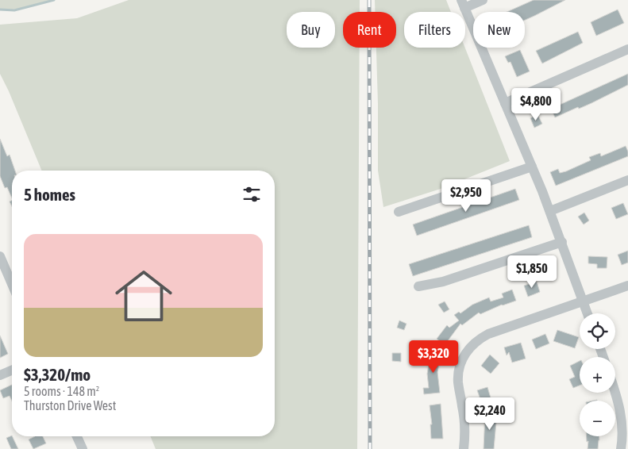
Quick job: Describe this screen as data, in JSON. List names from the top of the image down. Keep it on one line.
{"page":{"chip":["Buy","Rent","Filters","New"],"price":["$4,800","$2,950","$1,850","$3,320","$2,240"],"heading":"5 homes","list":[{"name":"$3,320/mo","note":"5 rooms · 148 m² · Thurston Drive West"}],"map_buttons":["+","−"]}}
